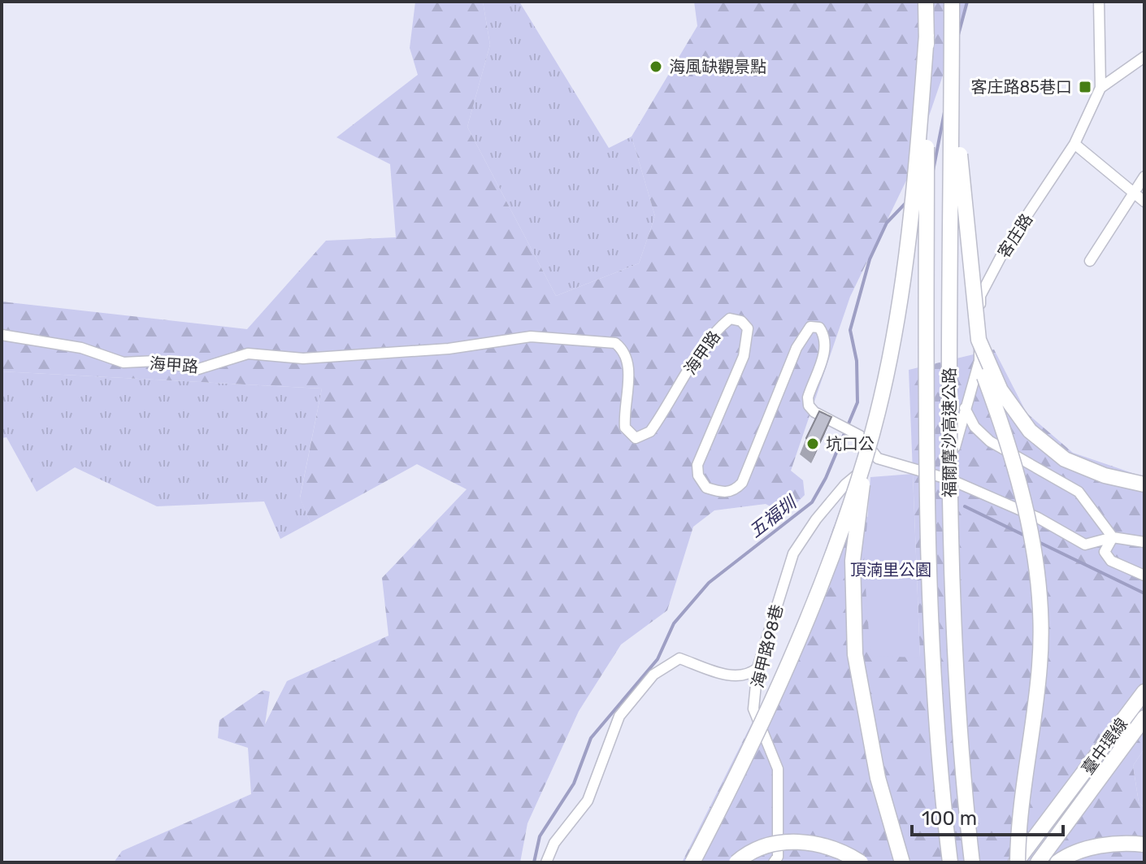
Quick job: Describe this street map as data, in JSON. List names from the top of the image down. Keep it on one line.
{"streets":{"highway":["福爾摩沙高速公路","臺中環線"],"street":["客庄路","海甲路","海甲路98巷"]},"crossings":[["海甲路","海甲路98巷"]],"water":["五福圳"],"parks":["頂湳里公園"],"places":{"other":["海風缺觀景點","坑口公"],"transit":["客庄路85巷口"]},"scale_bar":"100 m"}
